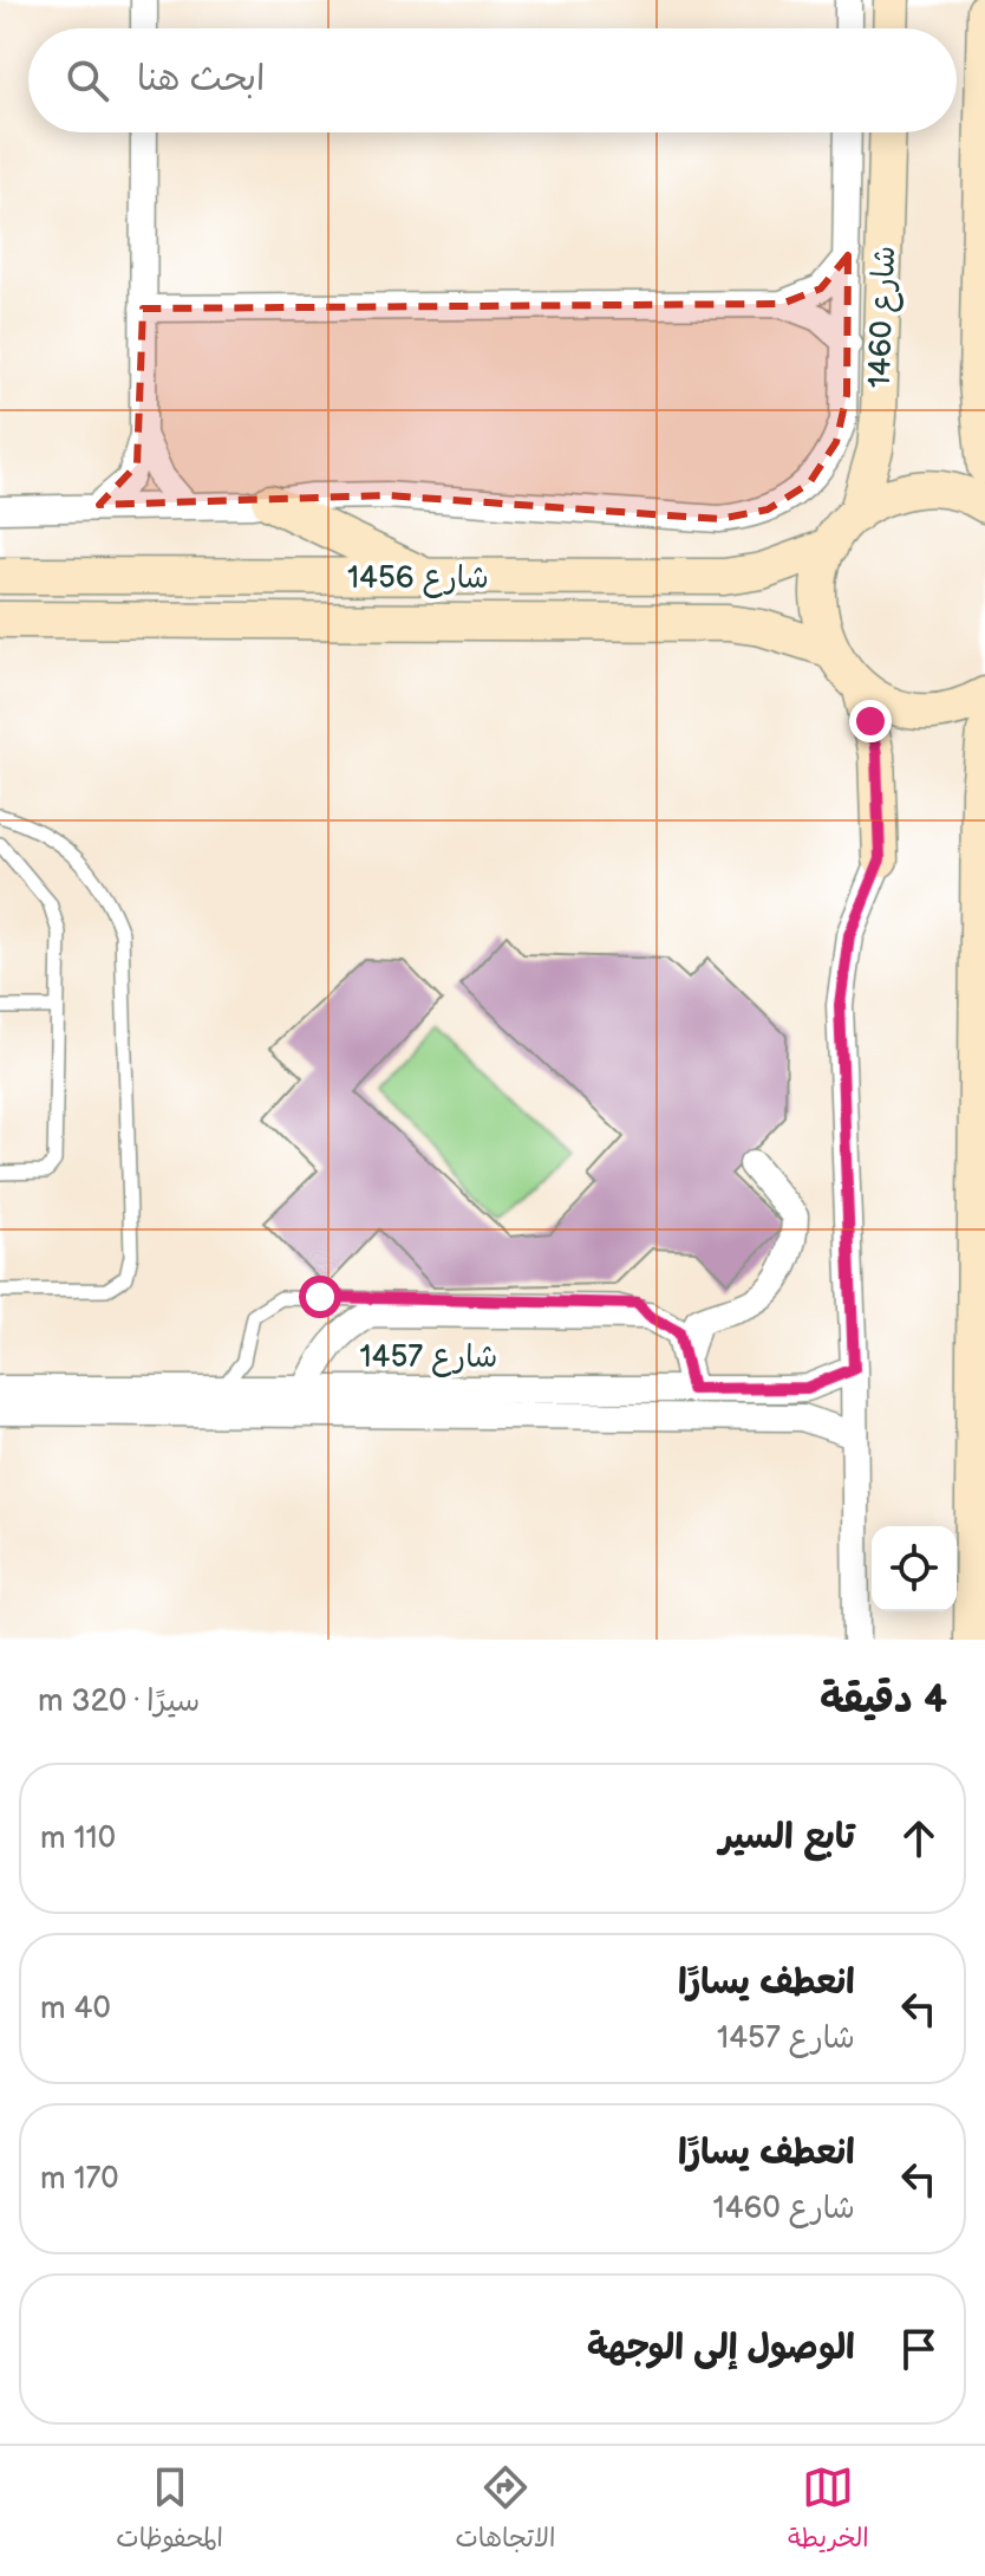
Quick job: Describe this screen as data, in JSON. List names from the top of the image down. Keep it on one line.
{"streets":{"street":["شارع 1460","شارع 1456","شارع 1457"]},"page":{"search":"ابحث هنا","heading":["4 دقيقة","سيرًا · 320 m"],"list":[["تابع السير","110 m"],["انعطف يسارًا","شارع 1457","40 m"],["انعطف يسارًا","شارع 1460","170 m"],"الوصول إلى الوجهة"],"nav":["الخريطة","الاتجاهات","المحفوظات"]}}
